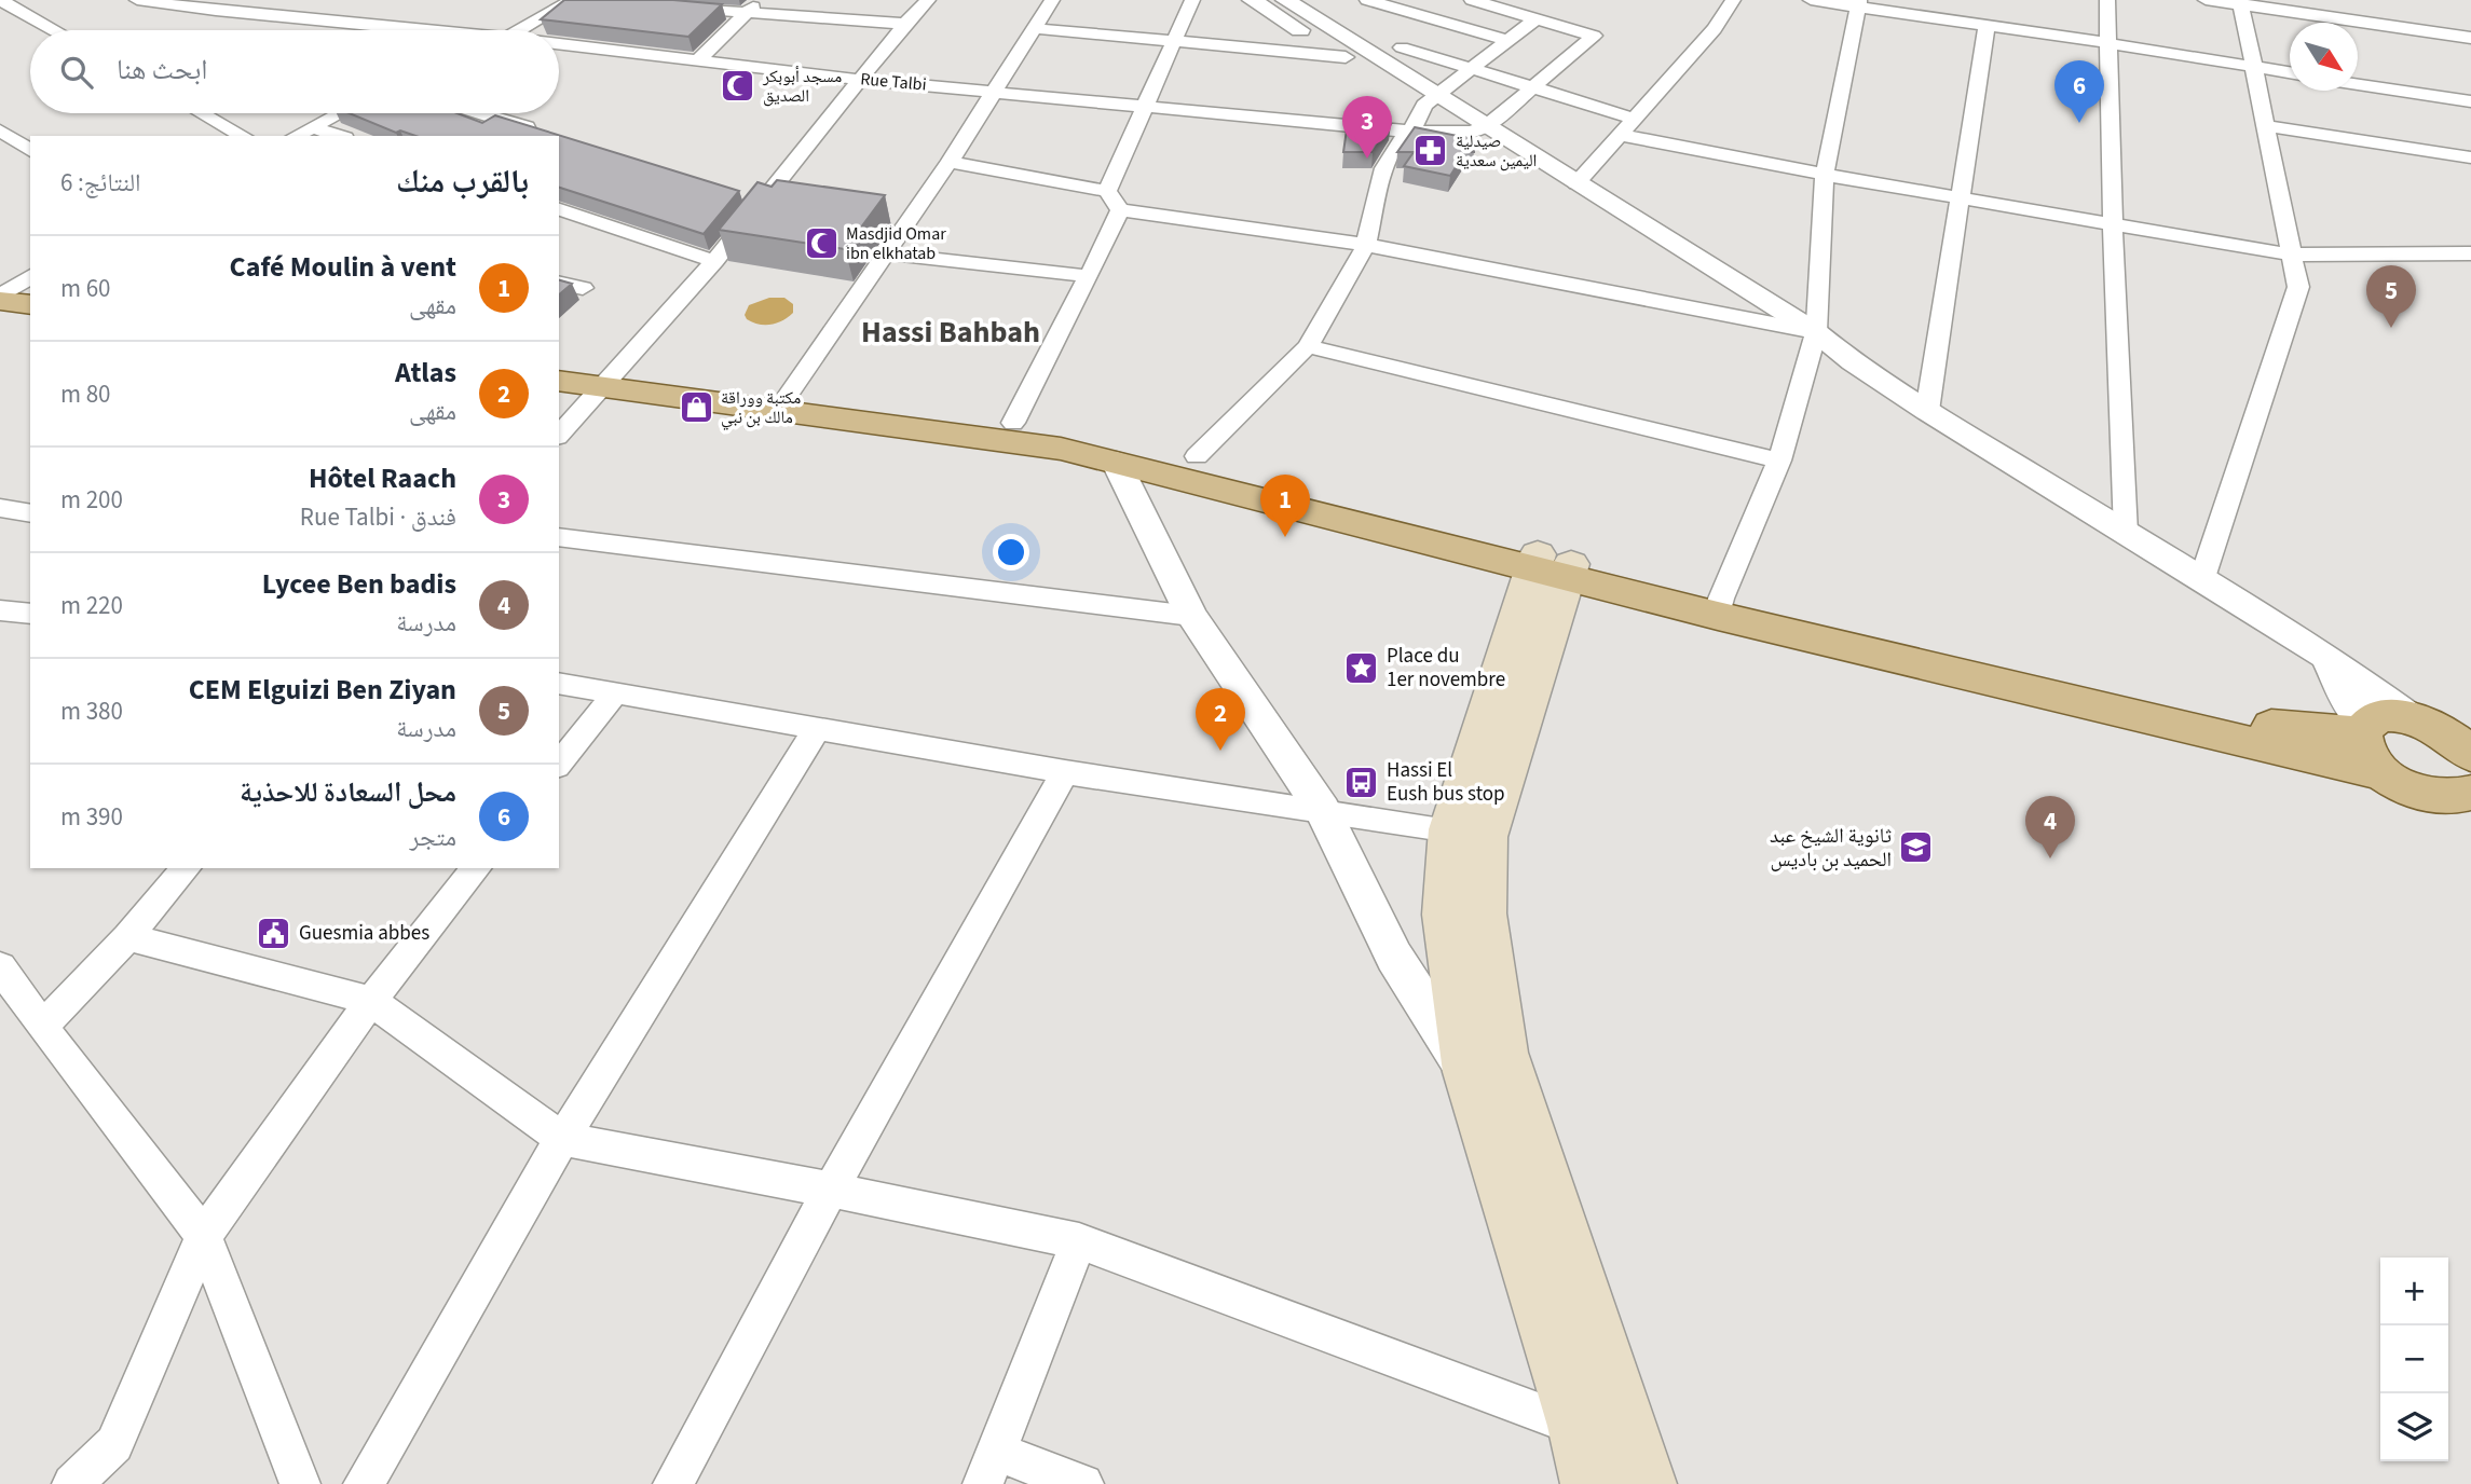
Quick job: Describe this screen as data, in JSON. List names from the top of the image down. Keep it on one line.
{"streets":{"street":["Rue Talbi"]},"districts":["Hassi Bahbah"],"places":{"mosque":["مسجد أبوبكر الصديق","Masdjid Omar ibn elkhatab"],"pharmacy":["صيدلية اليمين سعدية"],"shop":["مكتبة ووراقة مالك بن نبي"],"place":["Place du 1er novembre"],"bus stop":["Hassi El Eush bus stop"],"school or university":["ثانوية الشيخ عبد الحميد بن باديس"],"public building":["Guesmia abbes"]},"north":"bottom right","page":{"search":"ابحث هنا","pins":["6","3","5","1","2","4"],"heading":["بالقرب منك","النتائج: 6"],"list":[{"mark":"1","name":"Café Moulin à vent","note":"مقهى","value":"60 m"},{"mark":"2","name":"Atlas","note":"مقهى","value":"80 m"},{"mark":"3","name":"Hôtel Raach","note":"فندق · Rue Talbi","value":"200 m"},{"mark":"4","name":"Lycee Ben badis","note":"مدرسة","value":"220 m"},{"mark":"5","name":"CEM Elguizi Ben Ziyan","note":"مدرسة","value":"380 m"},{"mark":"6","name":"محل السعادة للاحذية","note":"متجر","value":"390 m"}],"map_buttons":["+","−"]}}
